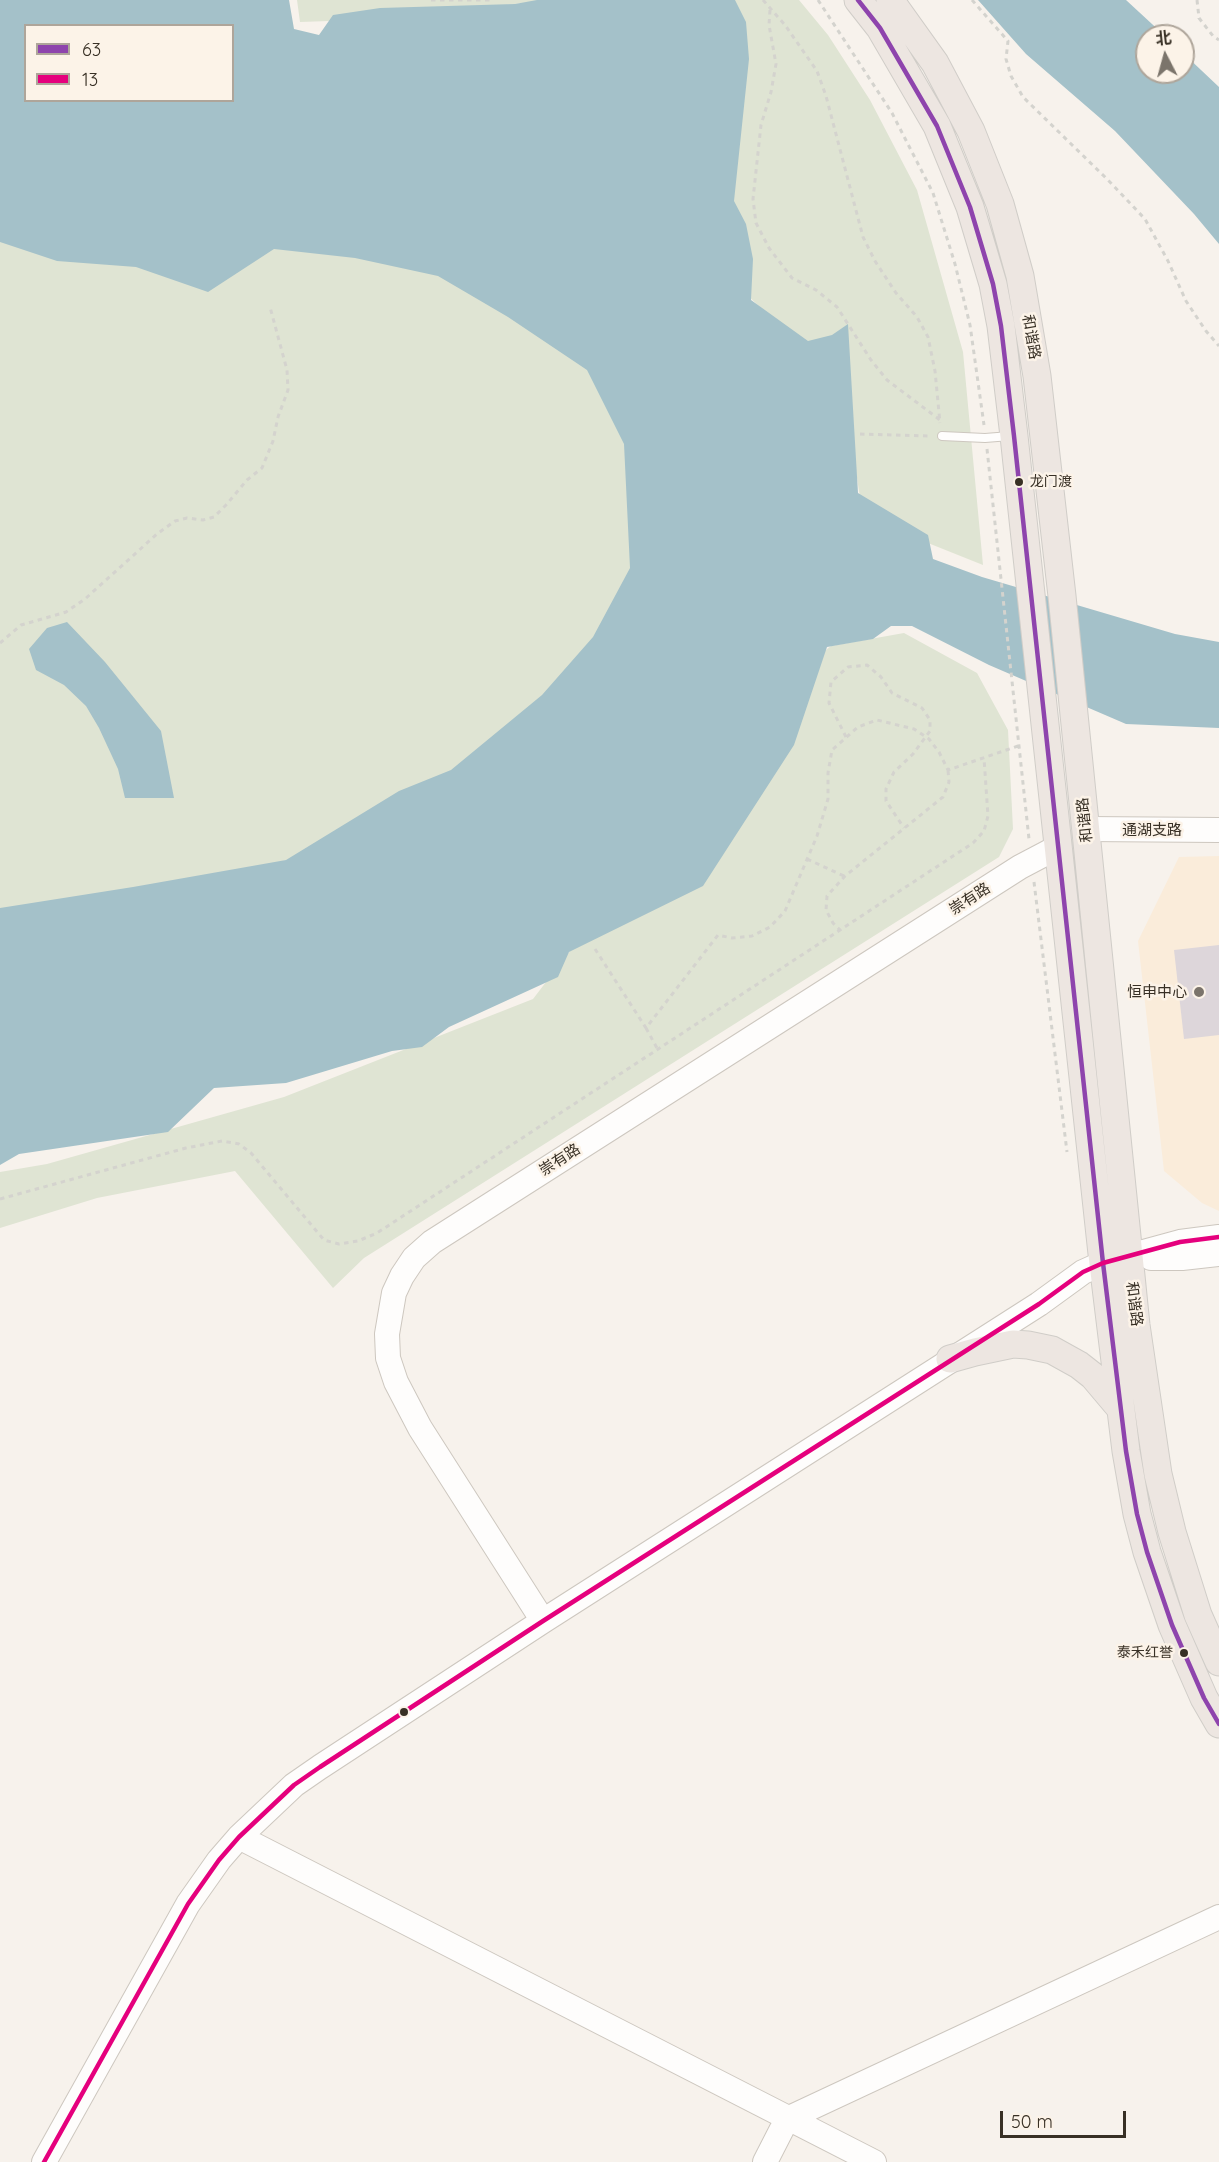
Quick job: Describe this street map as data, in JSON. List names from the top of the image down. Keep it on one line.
{"streets":{"main road":["和谐路"],"street":["通湖支路","崇有路"]},"crossings":[["和谐路","通湖支路"],["和谐路","崇有路"]],"places":["龙门渡","恒申中心","泰禾红誉"],"lines":["transit line 63","transit line 13"],"legend":["63","13"],"scale_bar":"50 m","north":"top"}
